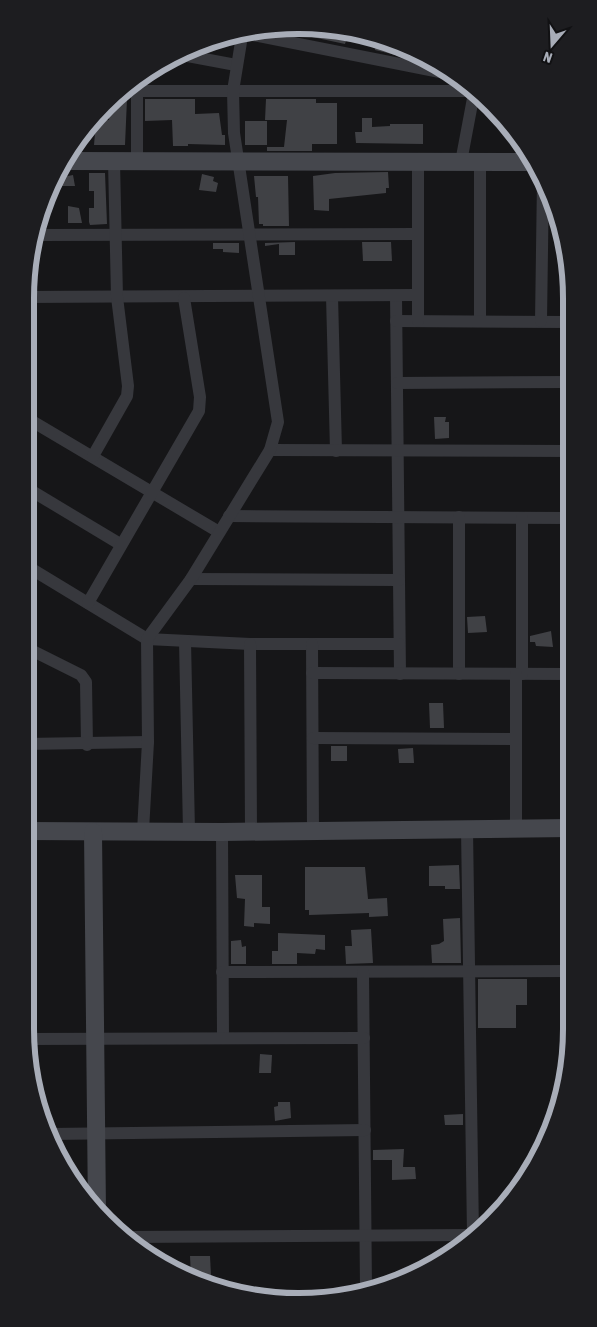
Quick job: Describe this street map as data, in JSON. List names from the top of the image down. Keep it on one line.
{"north":"bottom"}
